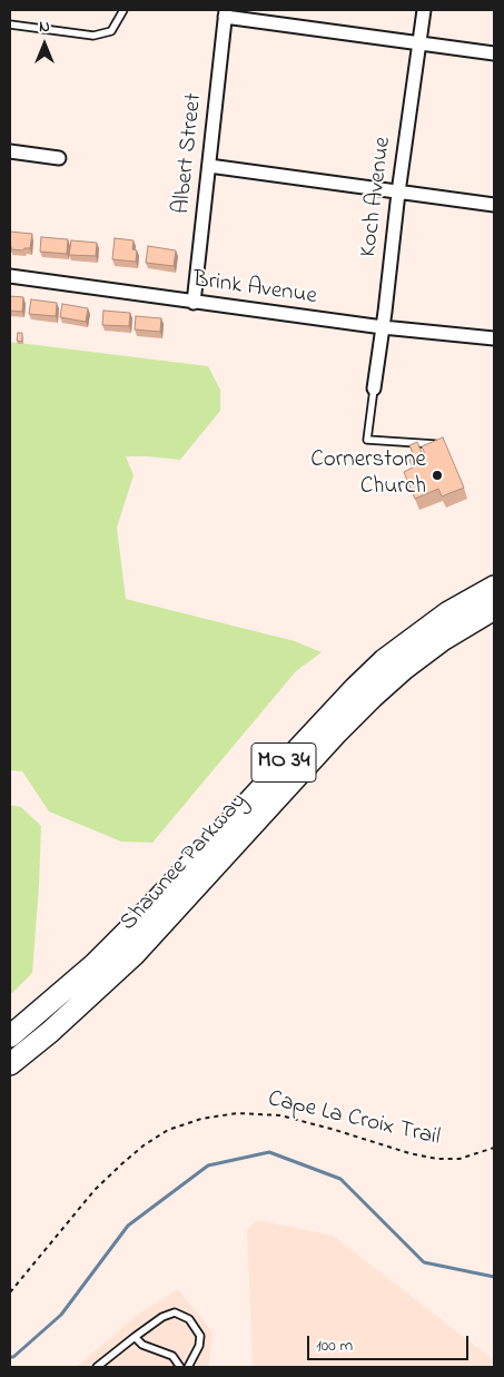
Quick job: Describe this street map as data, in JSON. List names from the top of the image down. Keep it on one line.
{"streets":{"highway":["MO 34","Shawnee Parkway"],"street":["Albert Street","Koch Avenue","Brink Avenue"],"path":["Cape La Croix Trail"]},"crossings":[["Albert Street","Brink Avenue"],["Koch Avenue","Brink Avenue"]],"places":["Cornerstone Church"],"scale_bar":"100 m","north":"top"}
